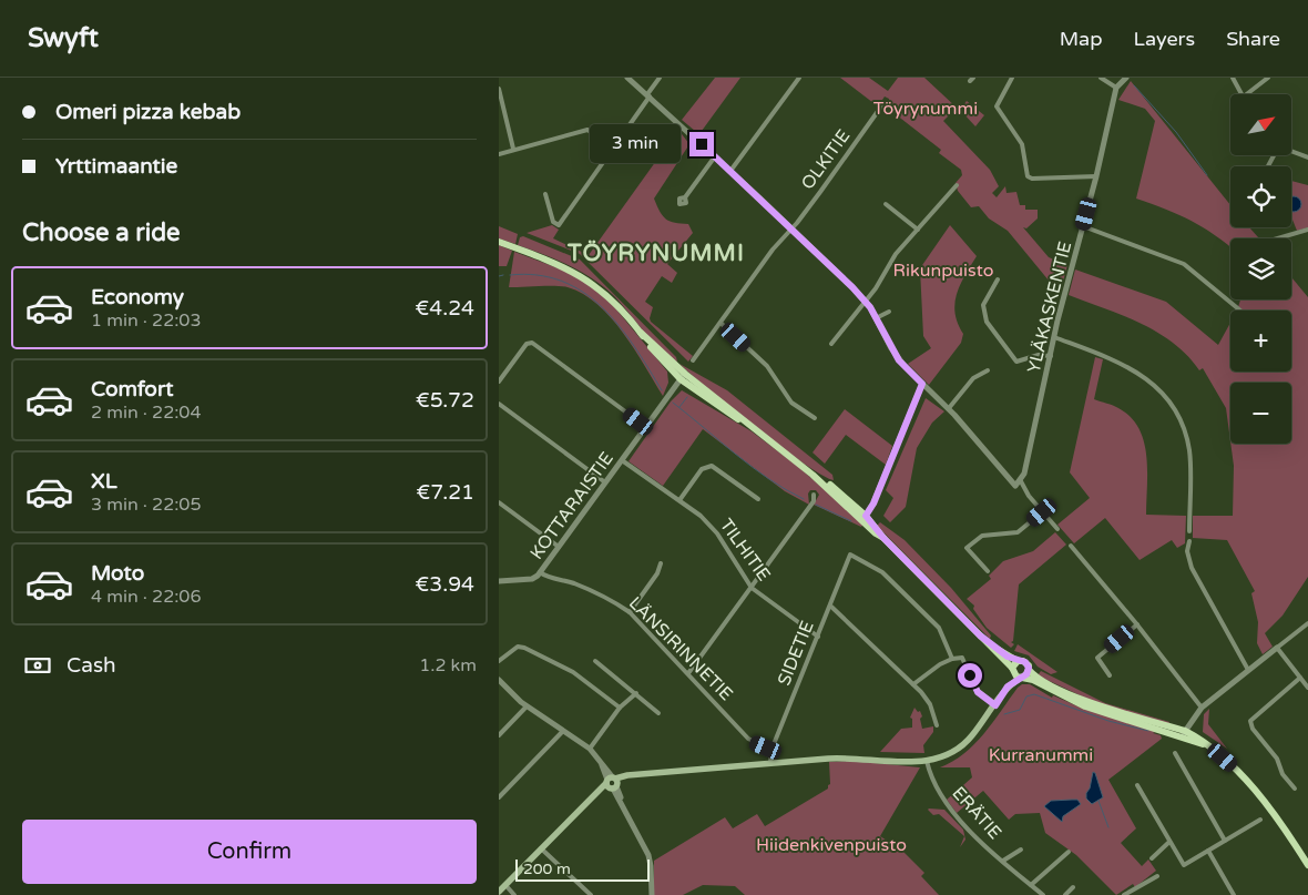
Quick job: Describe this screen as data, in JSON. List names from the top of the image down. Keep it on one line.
{"streets":{"street":["OLKITIE","YLÄKASKENTIE","KOTTARAISTIE","TILHITIE","LÄNSIRINNETIE","SIDETIE","ERÄTIE"]},"crossings":[["KOTTARAISTIE","TILHITIE"],["KOTTARAISTIE","LÄNSIRINNETIE"],["TILHITIE","SIDETIE"],["LÄNSIRINNETIE","SIDETIE"]],"districts":["TÖYRYNUMMI"],"parks":["Töyrynummi","Rikunpuisto","Kurranummi","Hiidenkivenpuisto"],"scale_bar":"200 m","north":"top right","page":{"header":"Swyft","nav":["Map","Layers","Share"],"banner":["Omeri pizza kebab","Yrttimaantie"],"map_buttons":["+","−"],"bubble":"3 min","heading":"Choose a ride","list":[{"name":"Economy","note":"1 min · 22:03","value":"€4.24"},{"name":"Comfort","note":"2 min · 22:04","value":"€5.72"},{"name":"XL","note":"3 min · 22:05","value":"€7.21"},{"name":"Moto","note":"4 min · 22:06","value":"€3.94"}],"pay":["Cash","1.2 km"],"buttons":"Confirm","scale":"200 m"}}
